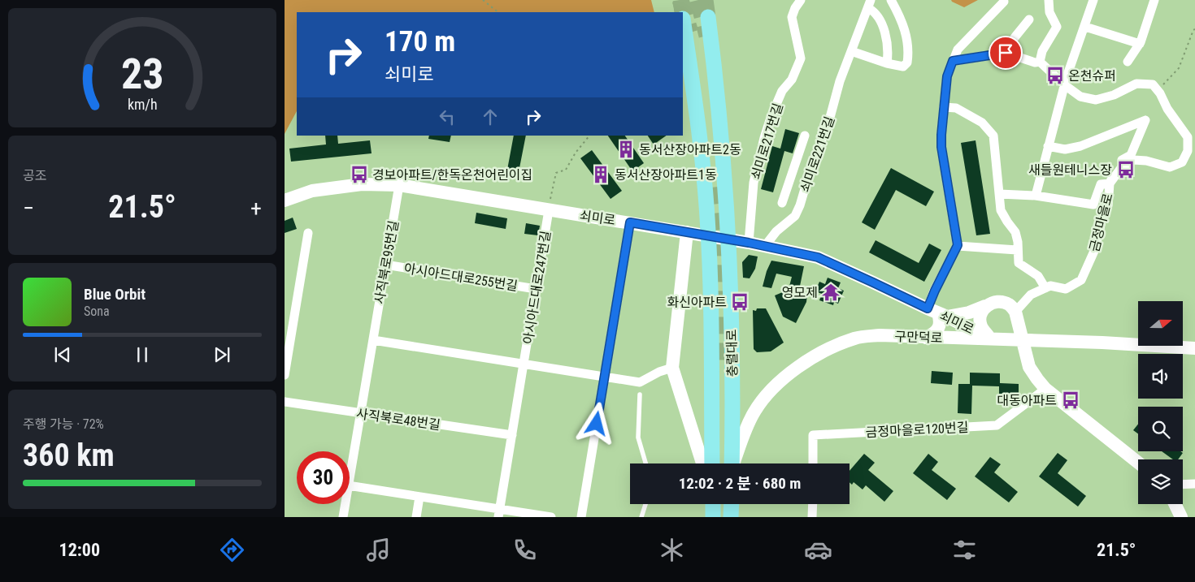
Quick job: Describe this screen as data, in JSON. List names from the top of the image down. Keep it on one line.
{"streets":{"main road":["쇠미로","구만덕로","충렬대로"],"street":["쇠미로217번길","쇠미로221번길","금정마을로","사직북로95번길","아시아드대로255번길","아시아드대로247번길","사직북로48번길","금정마을로120번길"]},"crossings":[["쇠미로217번길","쇠미로"],["쇠미로221번길","쇠미로"],["쇠미로","사직북로95번길"],["쇠미로","아시아드대로247번길"],["쇠미로","구만덕로"],["사직북로95번길","아시아드대로255번길"],["사직북로95번길","사직북로48번길"],["아시아드대로255번길","아시아드대로247번길"],["아시아드대로247번길","사직북로48번길"]],"places":{"bus stop":["온천슈퍼","새들원테니스장","경보아파트/한독온천어린이집","화신아파트","대동아파트"],"building":["동서산장아파트2동","동서산장아파트1동"],"temple":["영모제"]},"north":"right","page":{"turn":["170 m","쇠미로"],"tile":["공조",["주행 가능 · 72%","360 km"]],"heat":["−","21.5°","+"],"song":["Blue Orbit","Sona"],"limit":"30","trip":"12:02 · 2 분 · 680 m","tabs":["12:00","21.5°"],"gauge":["23","km/h"]}}
